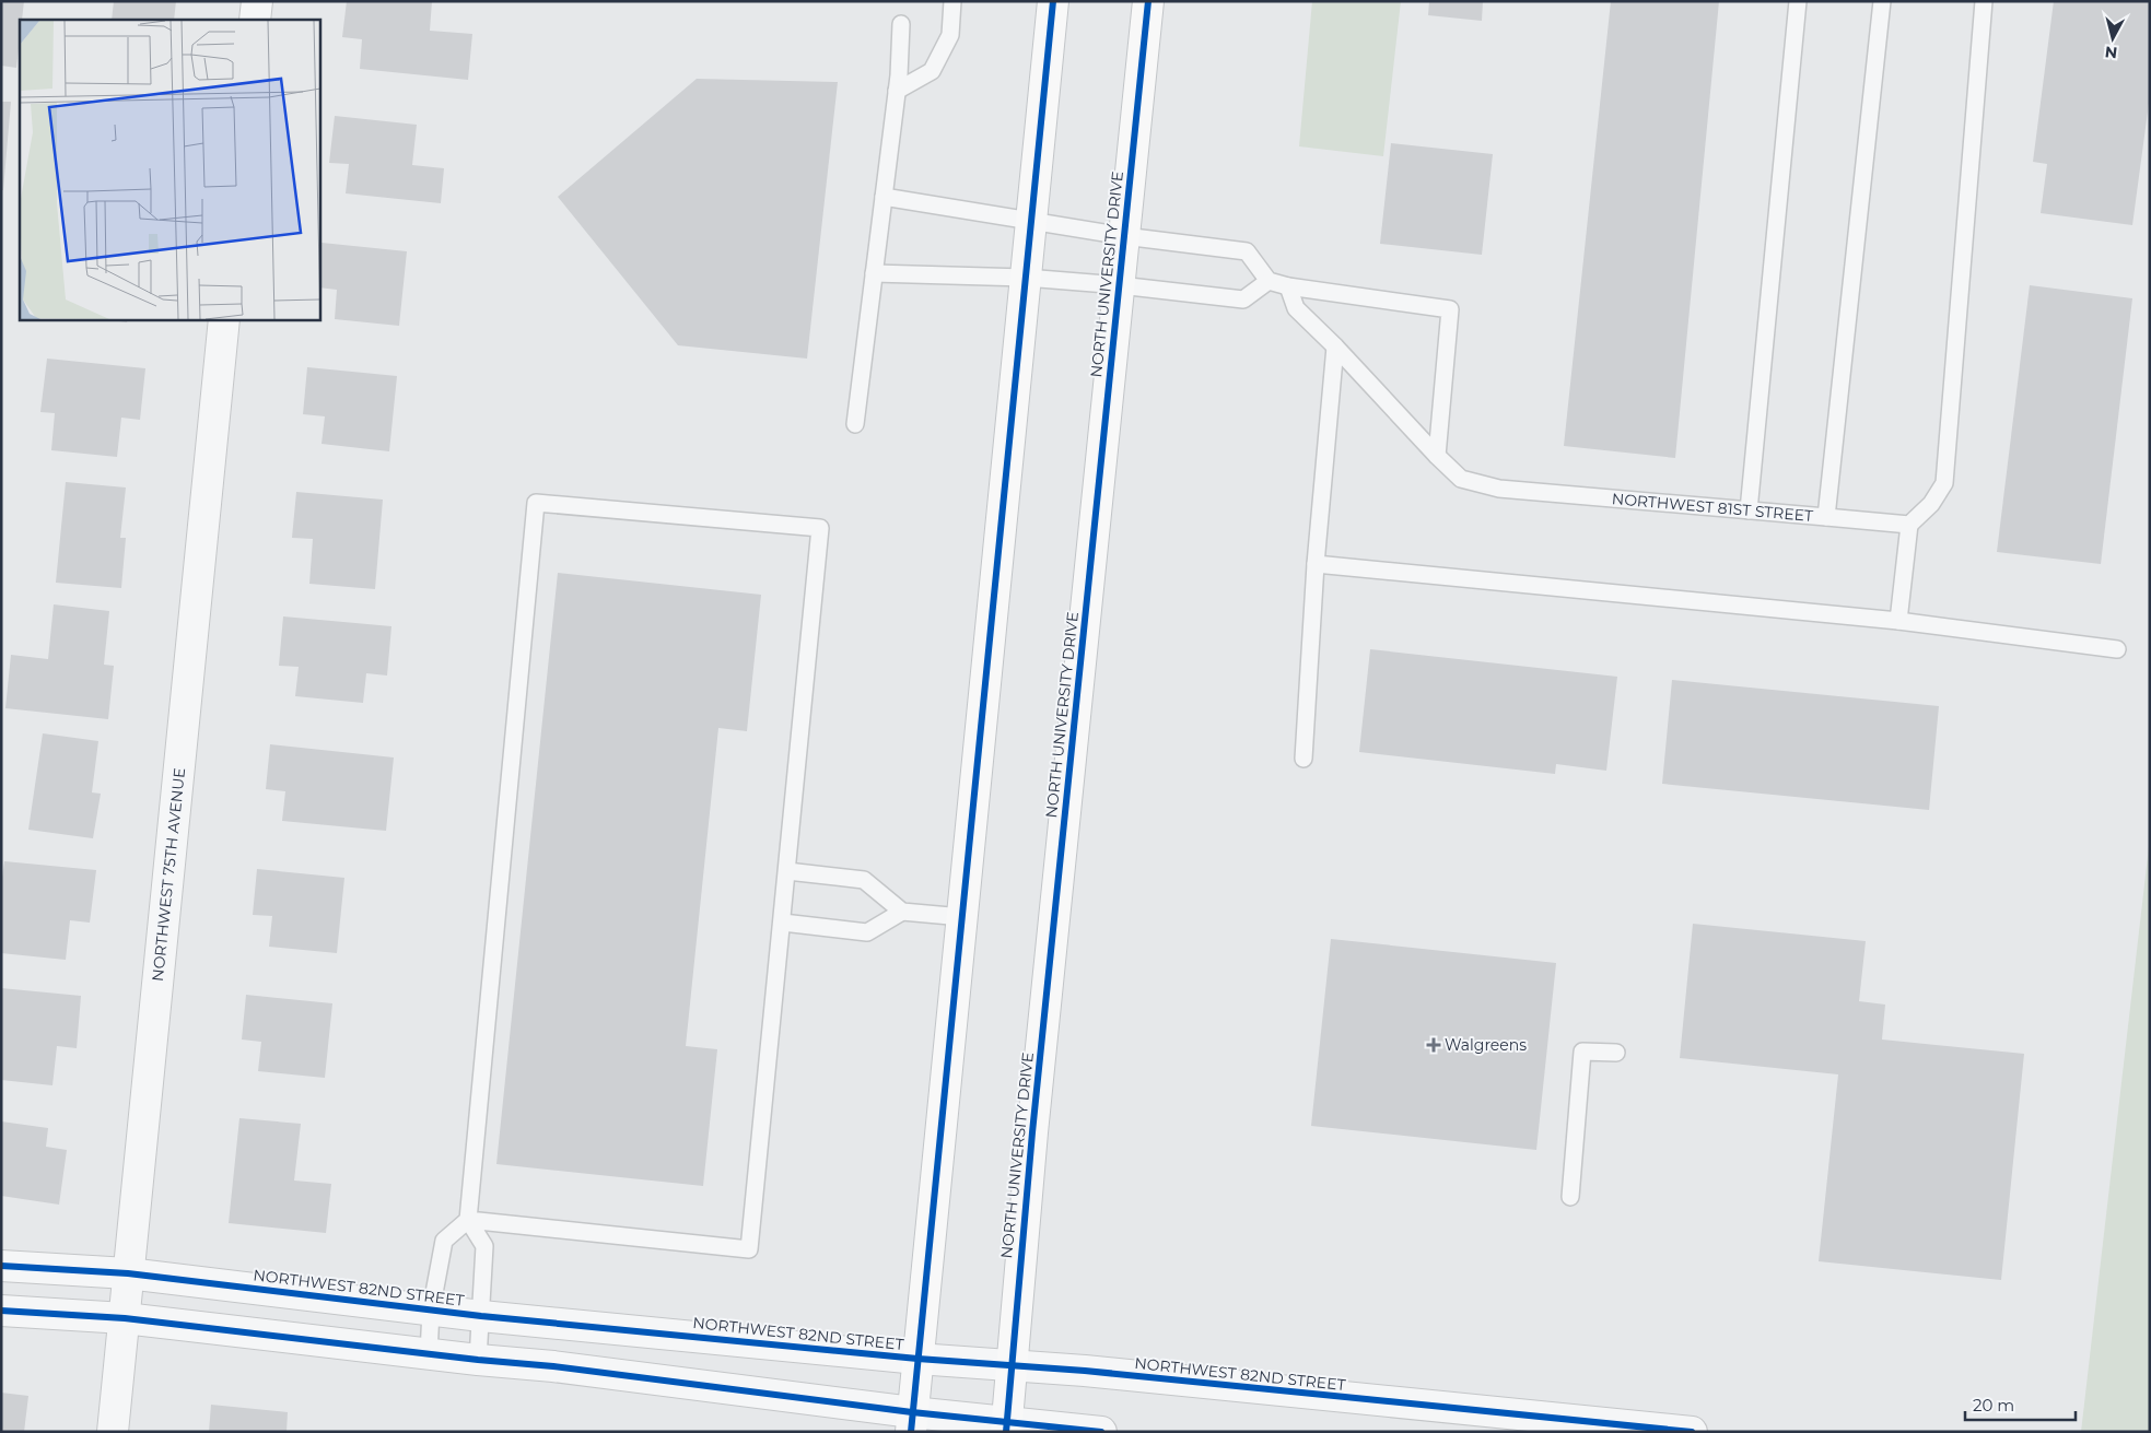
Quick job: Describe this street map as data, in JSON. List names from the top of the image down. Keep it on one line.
{"streets":{"main road":["NORTH UNIVERSITY DRIVE"],"street":["NORTHWEST 75TH AVENUE","NORTHWEST 82ND STREET"],"lane":["NORTHWEST 81ST STREET"]},"crossings":[["NORTH UNIVERSITY DRIVE","NORTHWEST 82ND STREET"],["NORTHWEST 75TH AVENUE","NORTHWEST 82ND STREET"]],"places":{"health":["Walgreens"]},"scale_bar":"20 m","north":"bottom"}
